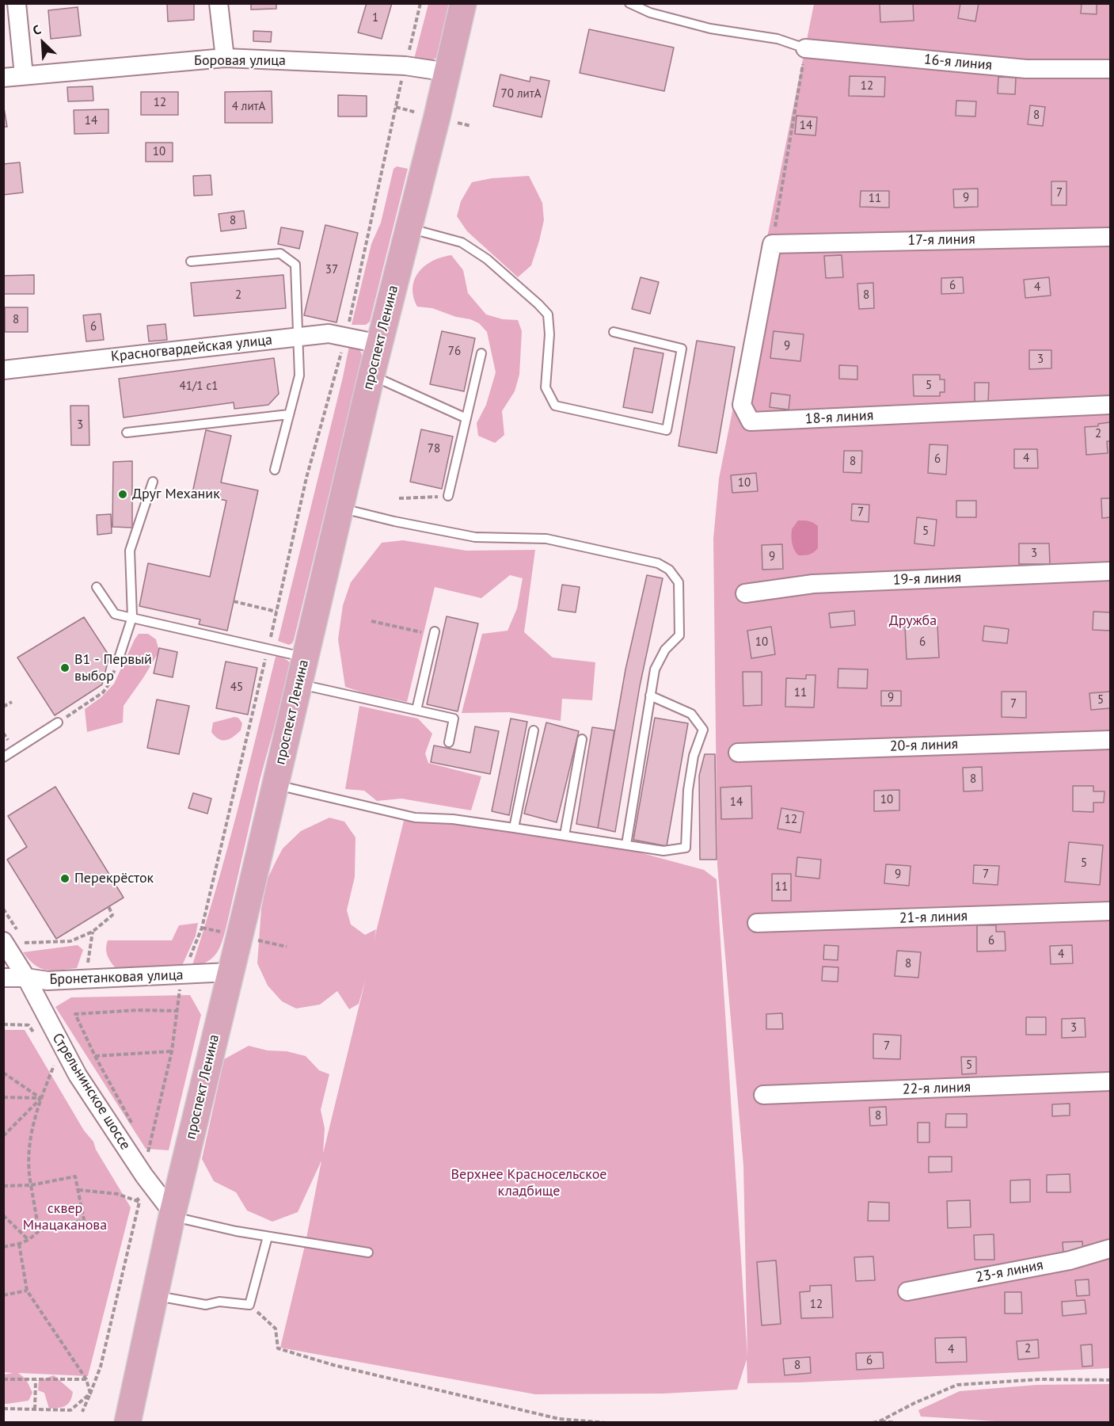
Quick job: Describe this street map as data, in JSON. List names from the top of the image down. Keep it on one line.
{"streets":{"main road":["проспект Ленина"],"street":["Боровая улица","16-я линия","17-я линия","Красногвардейская улица","18-я линия","19-я линия","20-я линия","21-я линия","Бронетанковая улица","22-я линия","Стрельнинское шоссе","23-я линия"]},"crossings":[["Боровая улица","проспект Ленина"],["17-я линия","18-я линия"],["проспект Ленина","Красногвардейская улица"],["проспект Ленина","Бронетанковая улица"],["проспект Ленина","Стрельнинское шоссе"],["Бронетанковая улица","Стрельнинское шоссе"]],"parks":["Дружба","Верхнее Красносельское кладбище","сквер Мнацаканова"],"places":["Друг Механик","В1 - Первый выбор","Перекрёсток"],"house_numbers":["1","12","70 литА","12","4 литА","8","14","14","10","7","9","11","8","37","6","4","2","8","8","6","9","76","3","5","41/1 с1","3","2","78","4","6","8","10","7","5","3","9","10","6","45","11","9","5","7","8","10","14","12","5","9","7","11","6","4","8","3","7","5","8","12","2","4","6","8"],"north":"top left"}
